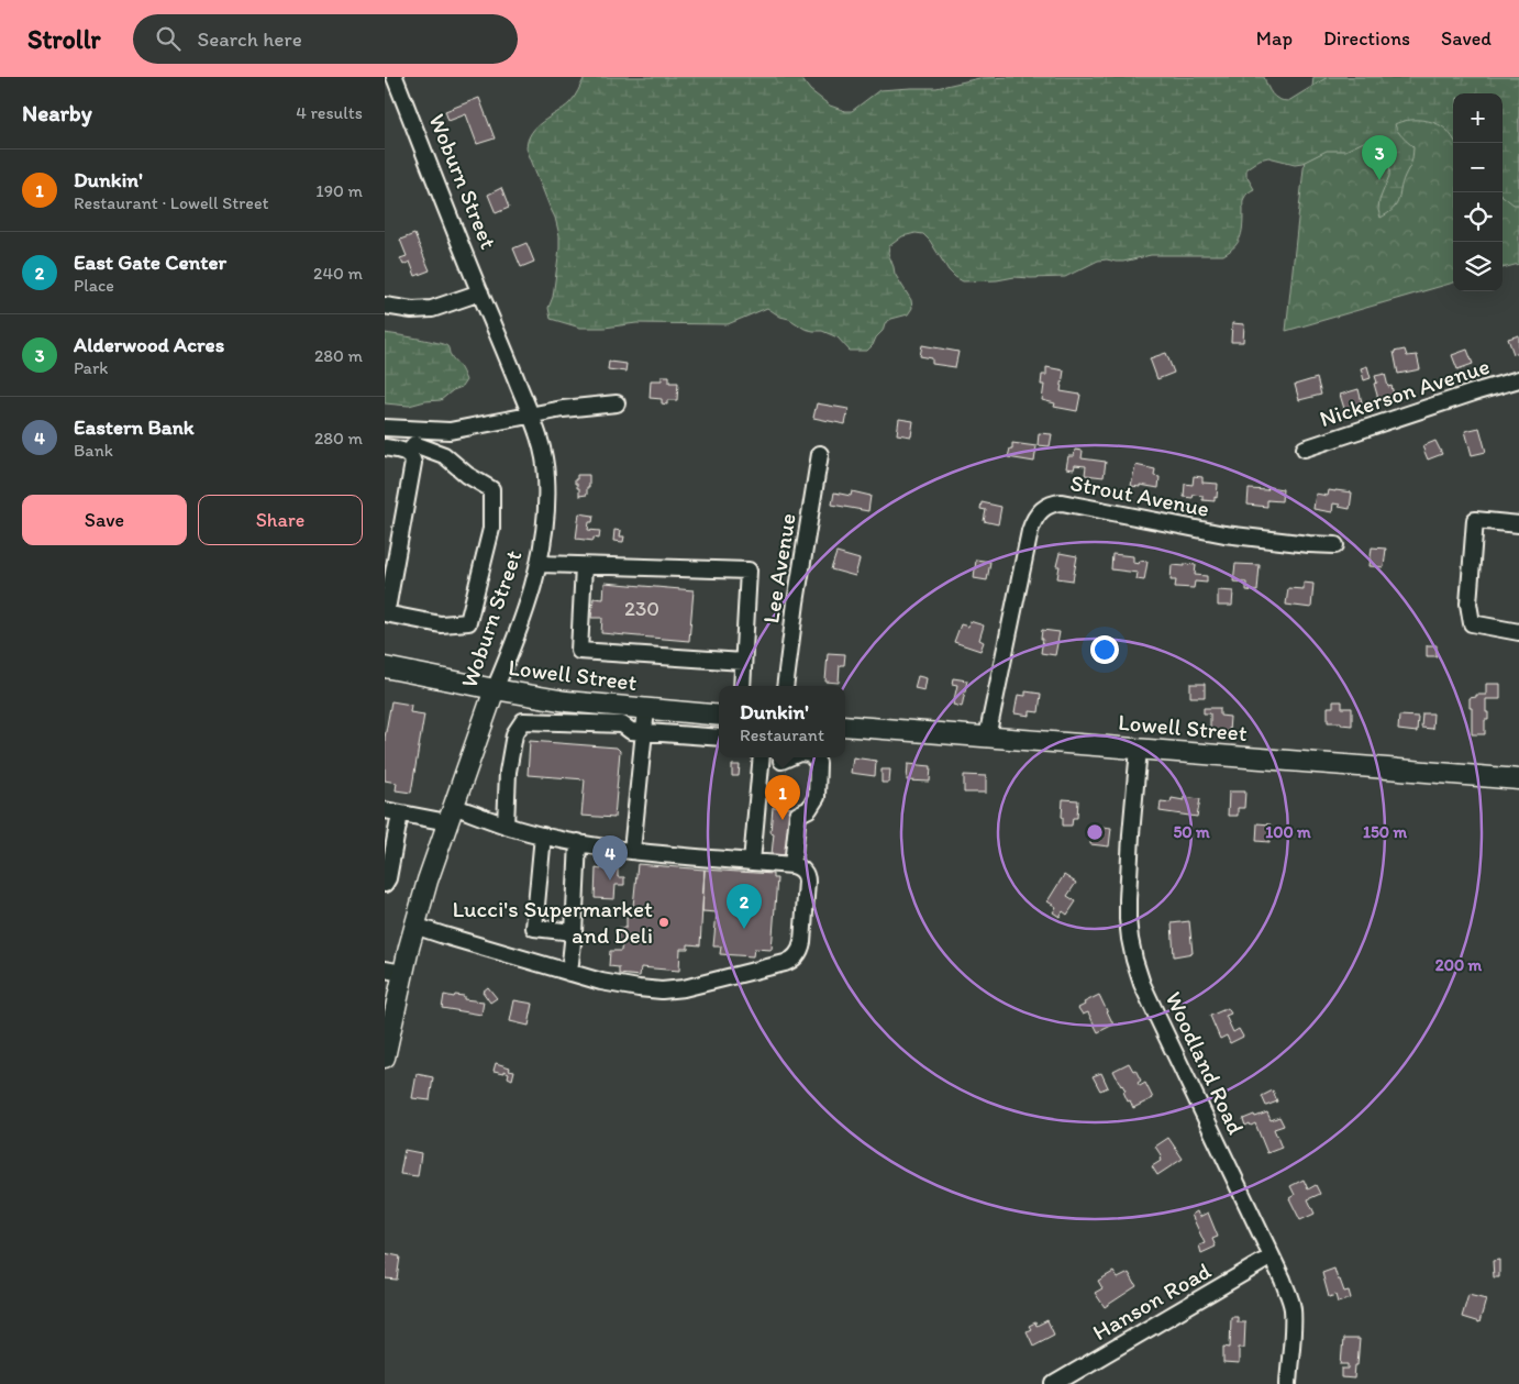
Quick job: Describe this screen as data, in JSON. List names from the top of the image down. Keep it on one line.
{"streets":{"main road":["Woburn Street","Lowell Street"],"street":["Nickerson Avenue","Strout Avenue","Lee Avenue","Woodland Road","Hanson Road"]},"crossings":[["Woburn Street","Lowell Street"],["Strout Avenue","Lowell Street"],["Lowell Street","Woodland Road"],["Woodland Road","Hanson Road"]],"places":["Lucci's Supermarket and Deli"],"house_numbers":["230"],"page":{"header":"Strollr","search":"Search here","nav":["Map","Directions","Saved"],"heading":["Nearby","4 results"],"map_buttons":["+","−"],"pins":["3","1","4","2"],"list":[{"mark":"1","name":"Dunkin'","note":"Restaurant · Lowell Street","value":"190 m"},{"mark":"2","name":"East Gate Center","note":"Place","value":"240 m"},{"mark":"3","name":"Alderwood Acres","note":"Park","value":"280 m"},{"mark":"4","name":"Eastern Bank","note":"Bank","value":"280 m"}],"buttons":["Save","Share"],"popup":["Dunkin'","Restaurant"]},"rings":["50 m","100 m","150 m","200 m"]}
